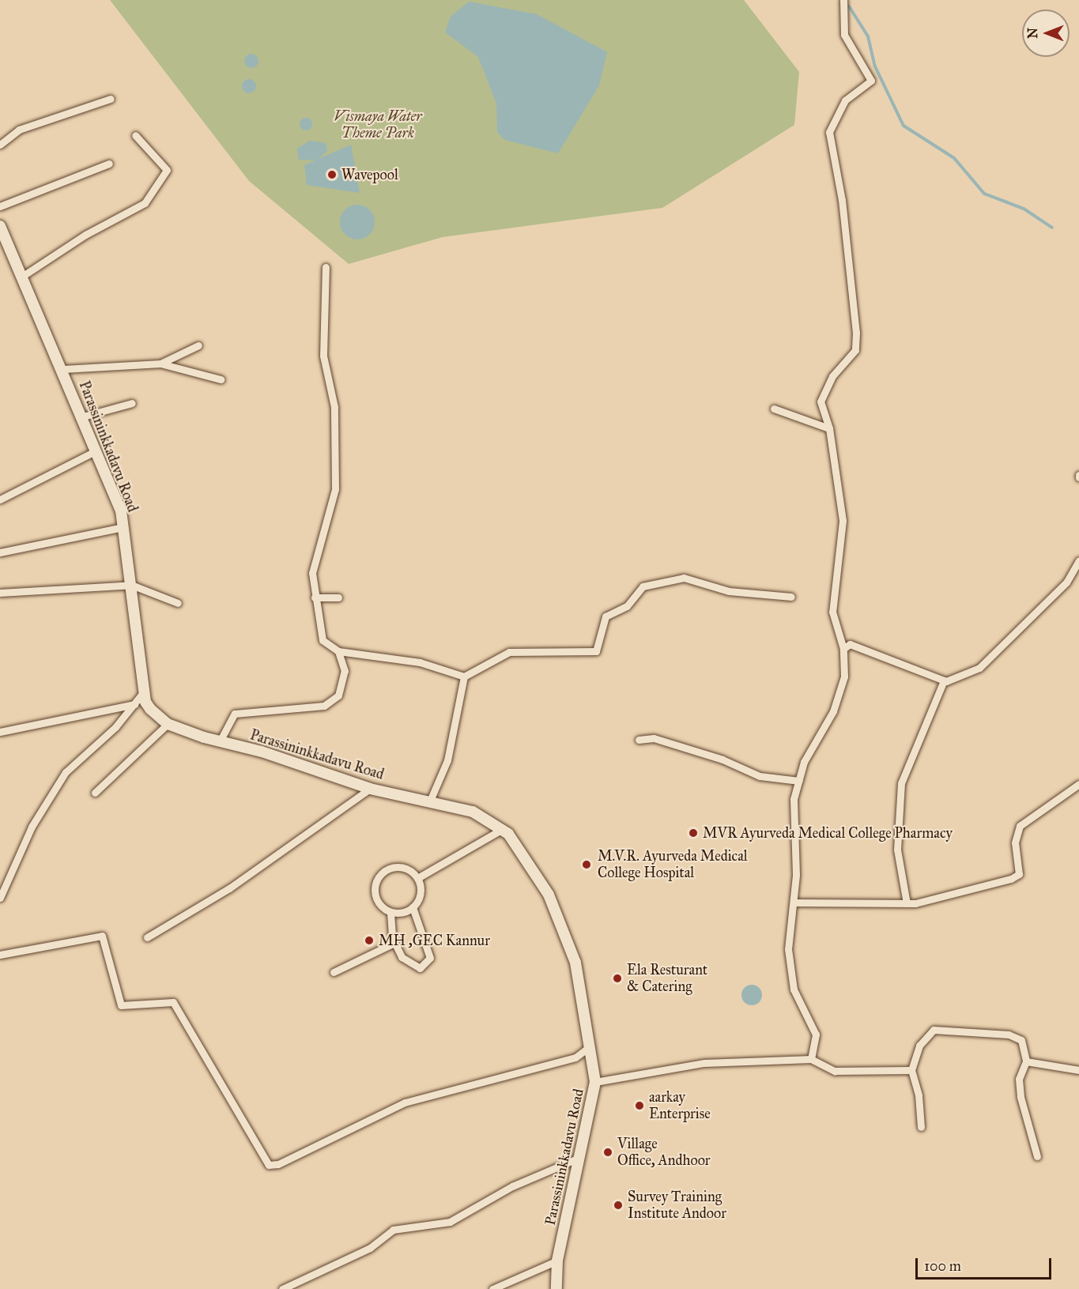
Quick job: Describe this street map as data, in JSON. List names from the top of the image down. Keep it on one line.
{"streets":{"main road":["Parassininkkadavu Road"]},"parks":["Vismaya Water Theme Park"],"places":["Wavepool","MVR Ayurveda Medical College Pharmacy","M.V.R. Ayurveda Medical College Hospital","MH ,GEC Kannur","Ela Resturant & Catering","aarkay Enterprise","Village Office, Andhoor","Survey Training Institute Andoor"],"scale_bar":"100 m","north":"left"}
